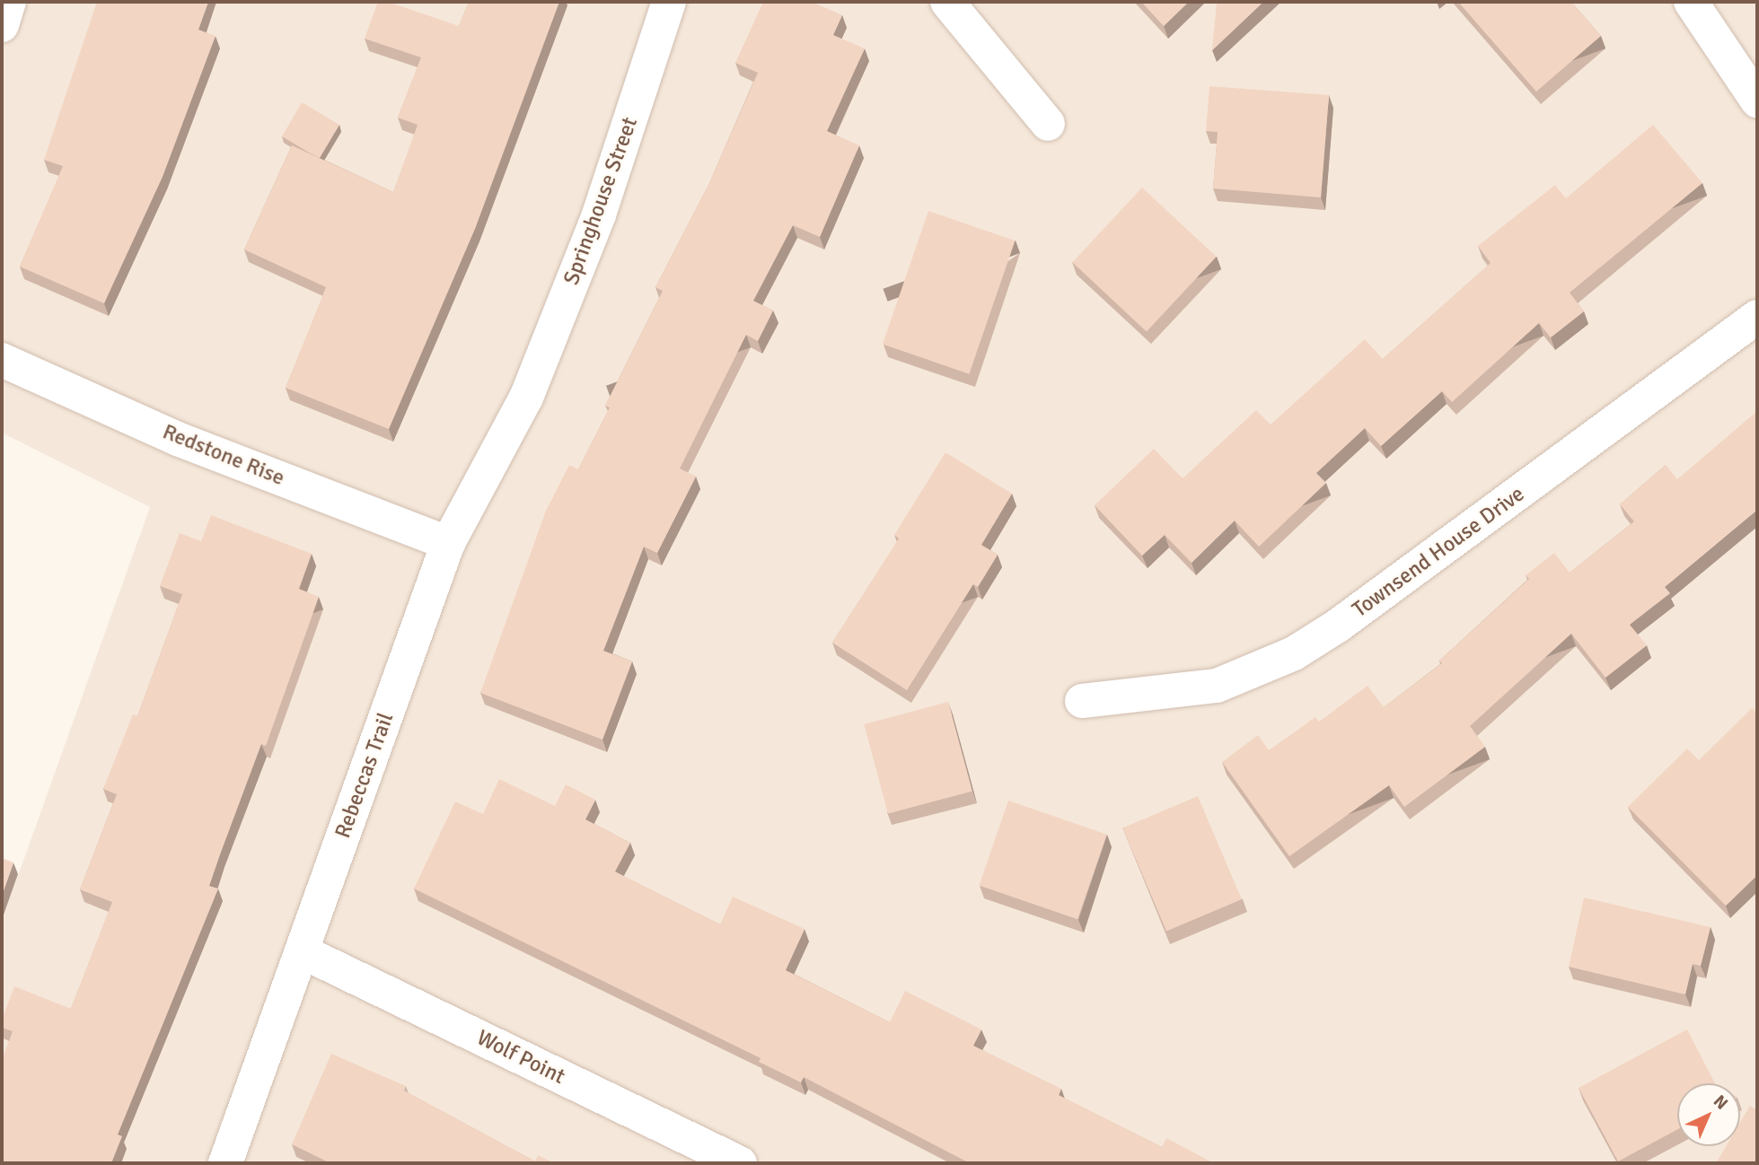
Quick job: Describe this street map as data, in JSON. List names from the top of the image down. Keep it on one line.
{"streets":{"street":["Springhouse Street","Redstone Rise","Townsend House Drive","Rebeccas Trail","Wolf Point"]},"crossings":[["Springhouse Street","Rebeccas Trail"],["Redstone Rise","Rebeccas Trail"],["Rebeccas Trail","Wolf Point"]],"north":"top right"}
